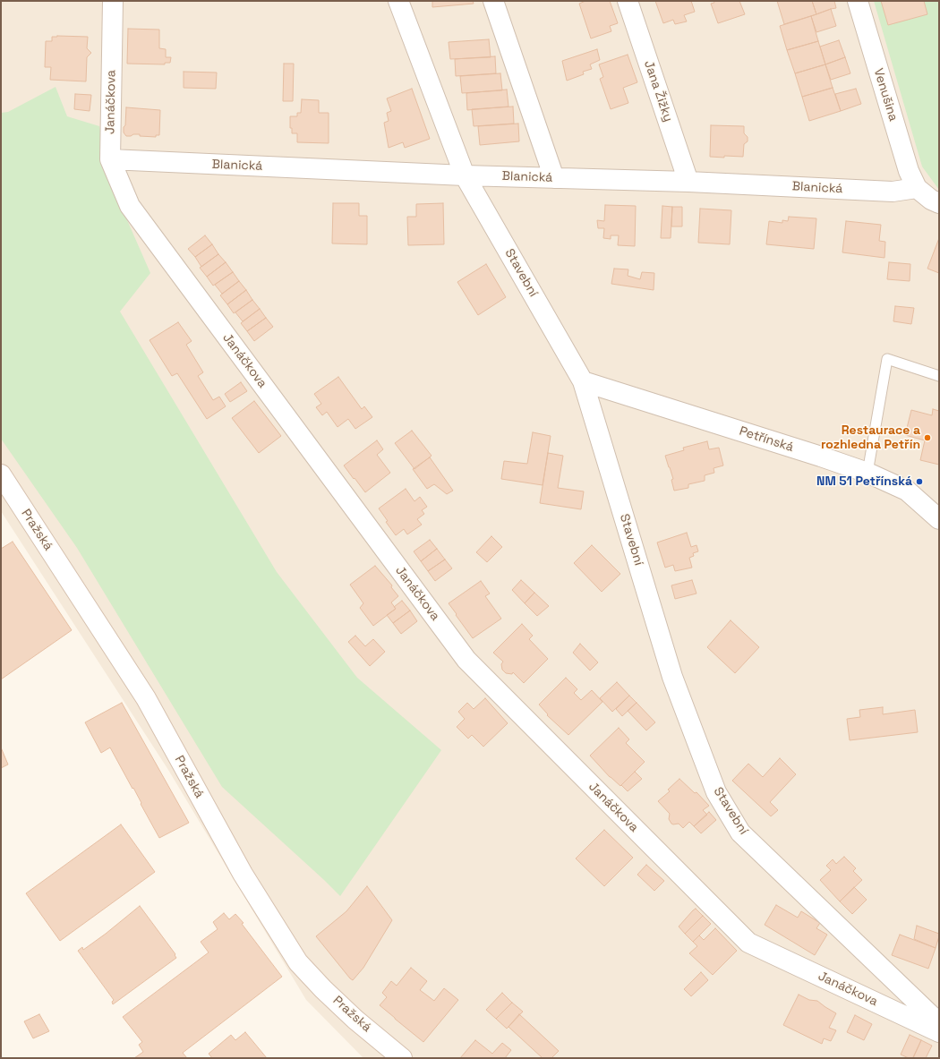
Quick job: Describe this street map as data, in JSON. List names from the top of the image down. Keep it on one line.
{"streets":{"street":["Jana Žižky","Venušina","Janáčkova","Blanická","Stavební","Petřínská","Pražská"]},"crossings":[["Jana Žižky","Blanická"],["Venušina","Blanická"],["Janáčkova","Blanická"],["Blanická","Stavební"],["Stavební","Petřínská"]],"places":["Restaurace a rozhledna Petřín","NM 51 Petřínská"]}
